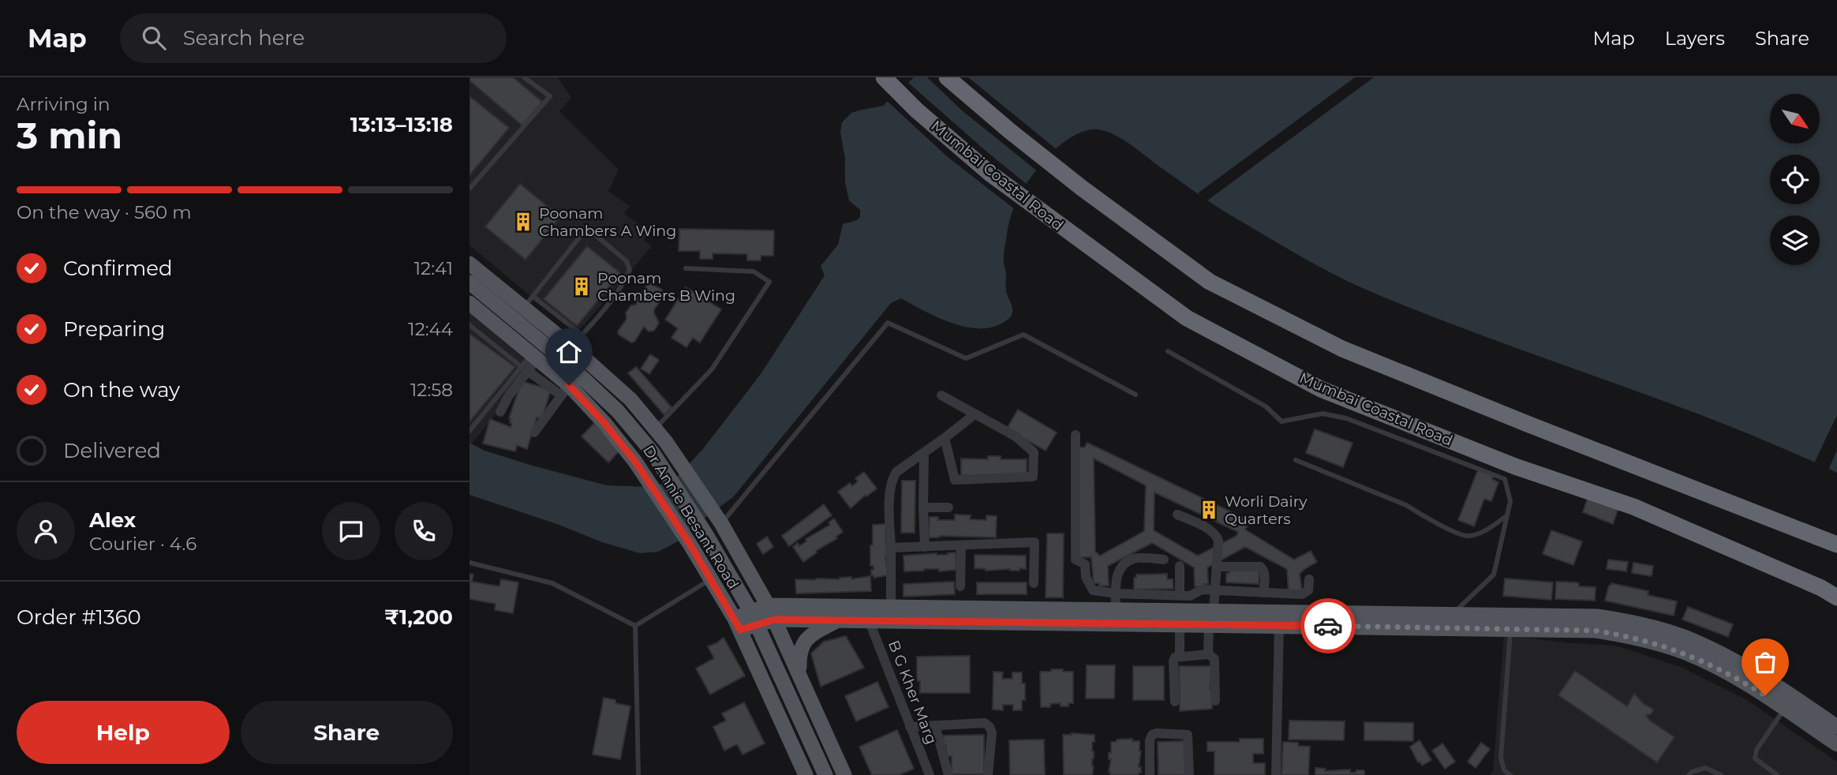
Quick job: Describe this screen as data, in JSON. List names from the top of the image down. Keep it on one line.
{"streets":{"highway":["Mumbai Coastal Road"],"main road":["Dr Annie Besant Road"],"street":["B G Kher Marg"]},"places":{"building":["Poonam Chambers A Wing","Poonam Chambers B Wing","Worli Dairy Quarters"]},"north":"bottom right","page":{"header":"Map","search":"Search here","nav":["Map","Layers","Share"],"heading":["3 min","Arriving in","13:13–13:18"],"panel":["Alex","Courier · 4.6","Order #1360","₹1,200"],"bar":"On the way · 560 m","list":[["Confirmed","12:41"],["Preparing","12:44"],["On the way","12:58"],"Delivered"],"buttons":["Help","Share"]}}
